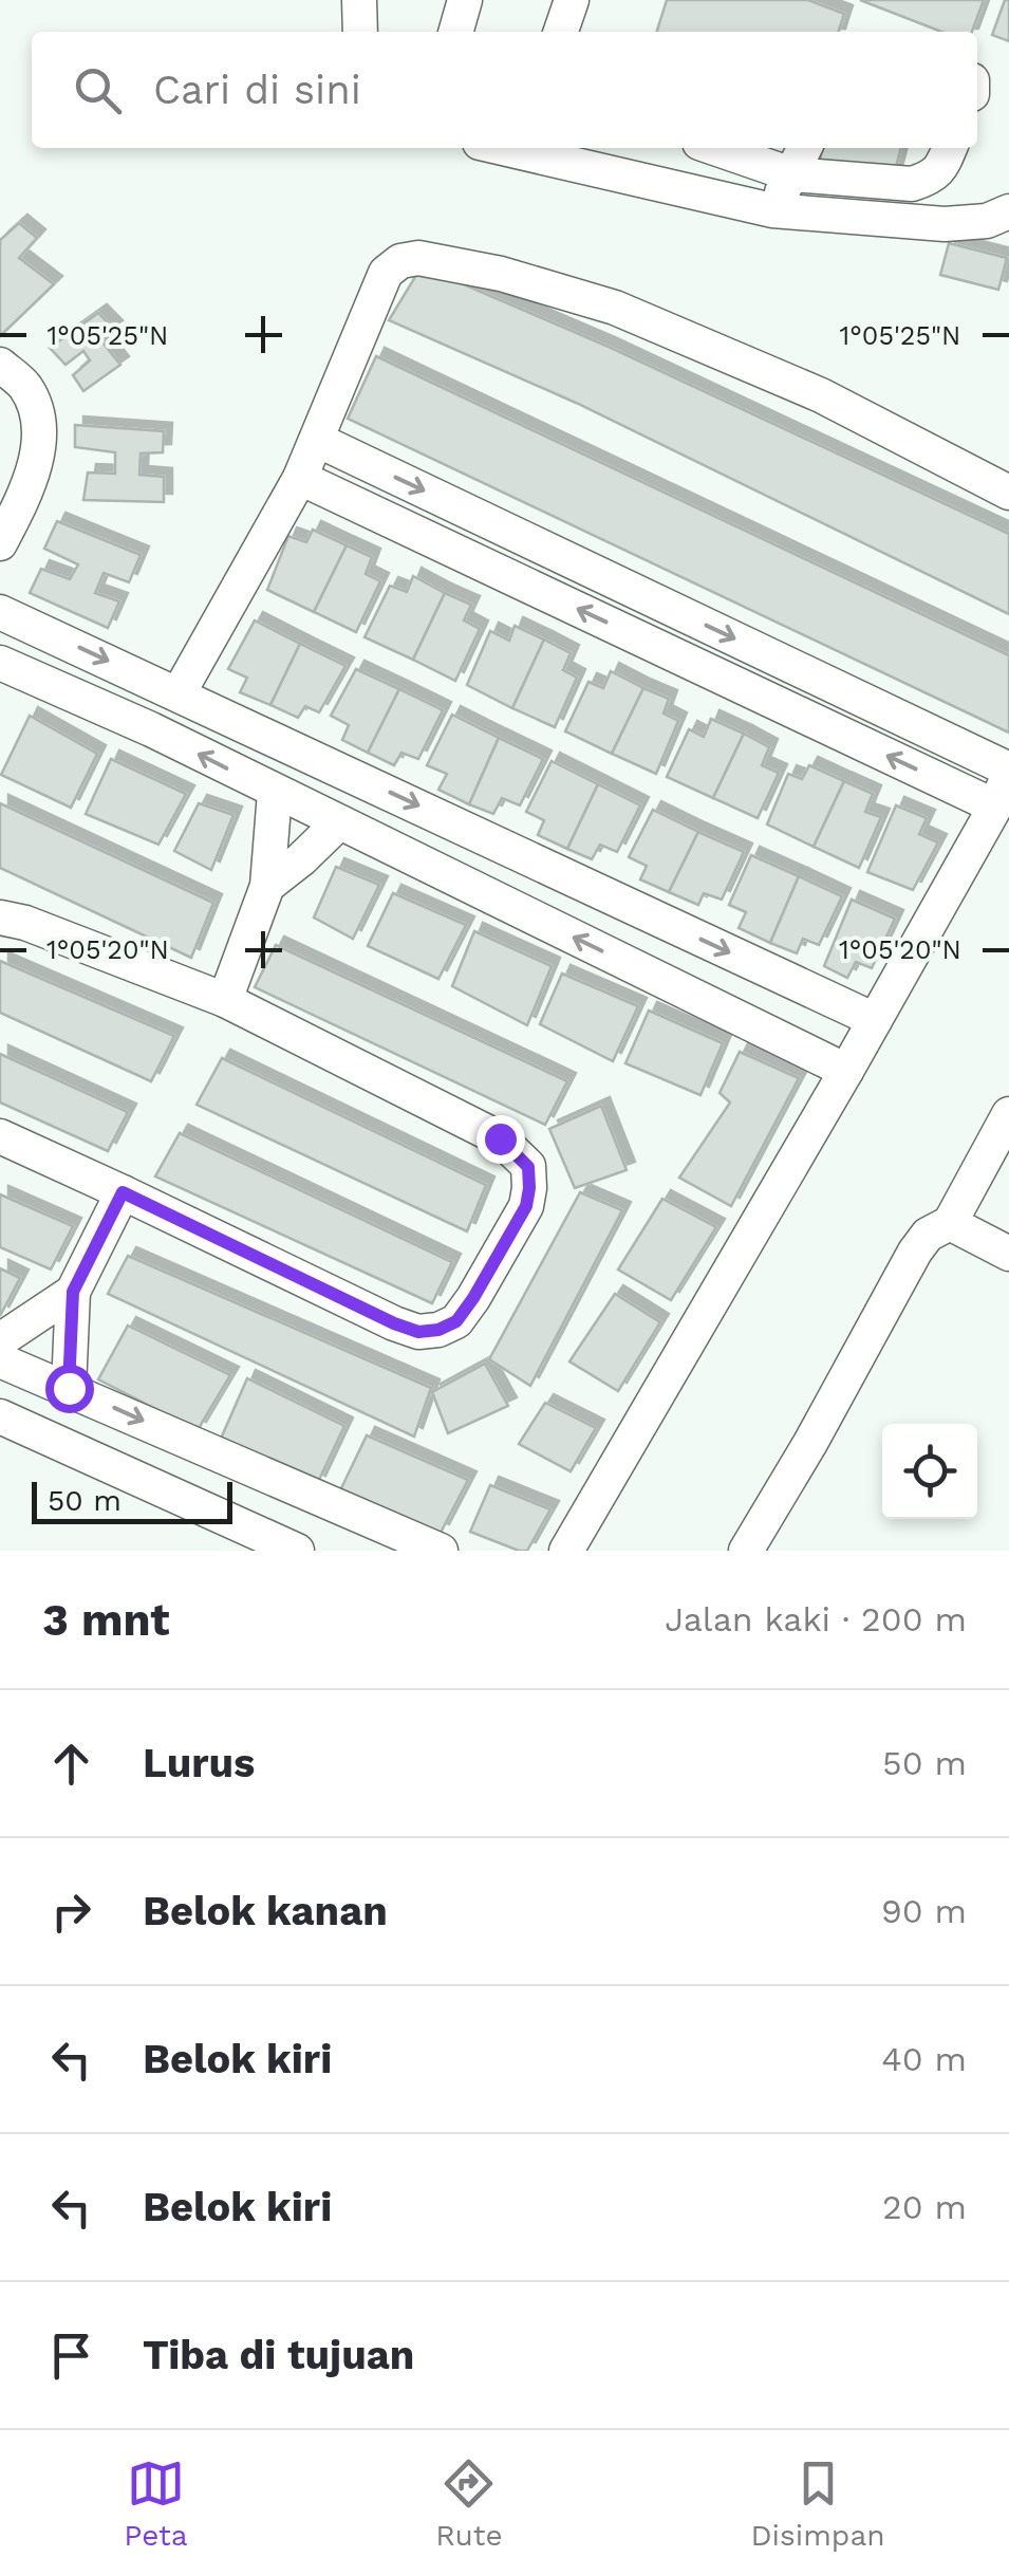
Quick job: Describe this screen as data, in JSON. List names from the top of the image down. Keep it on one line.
{"scale_bar":"50 m","page":{"search":"Cari di sini","scale":"50 m","heading":["3 mnt","Jalan kaki · 200 m"],"list":[["Lurus","50 m"],["Belok kanan","90 m"],["Belok kiri","40 m"],["Belok kiri","20 m"],"Tiba di tujuan"],"nav":["Peta","Rute","Disimpan"]},"coordinates":["1°05'25\"N","1°05'20\"N"]}
